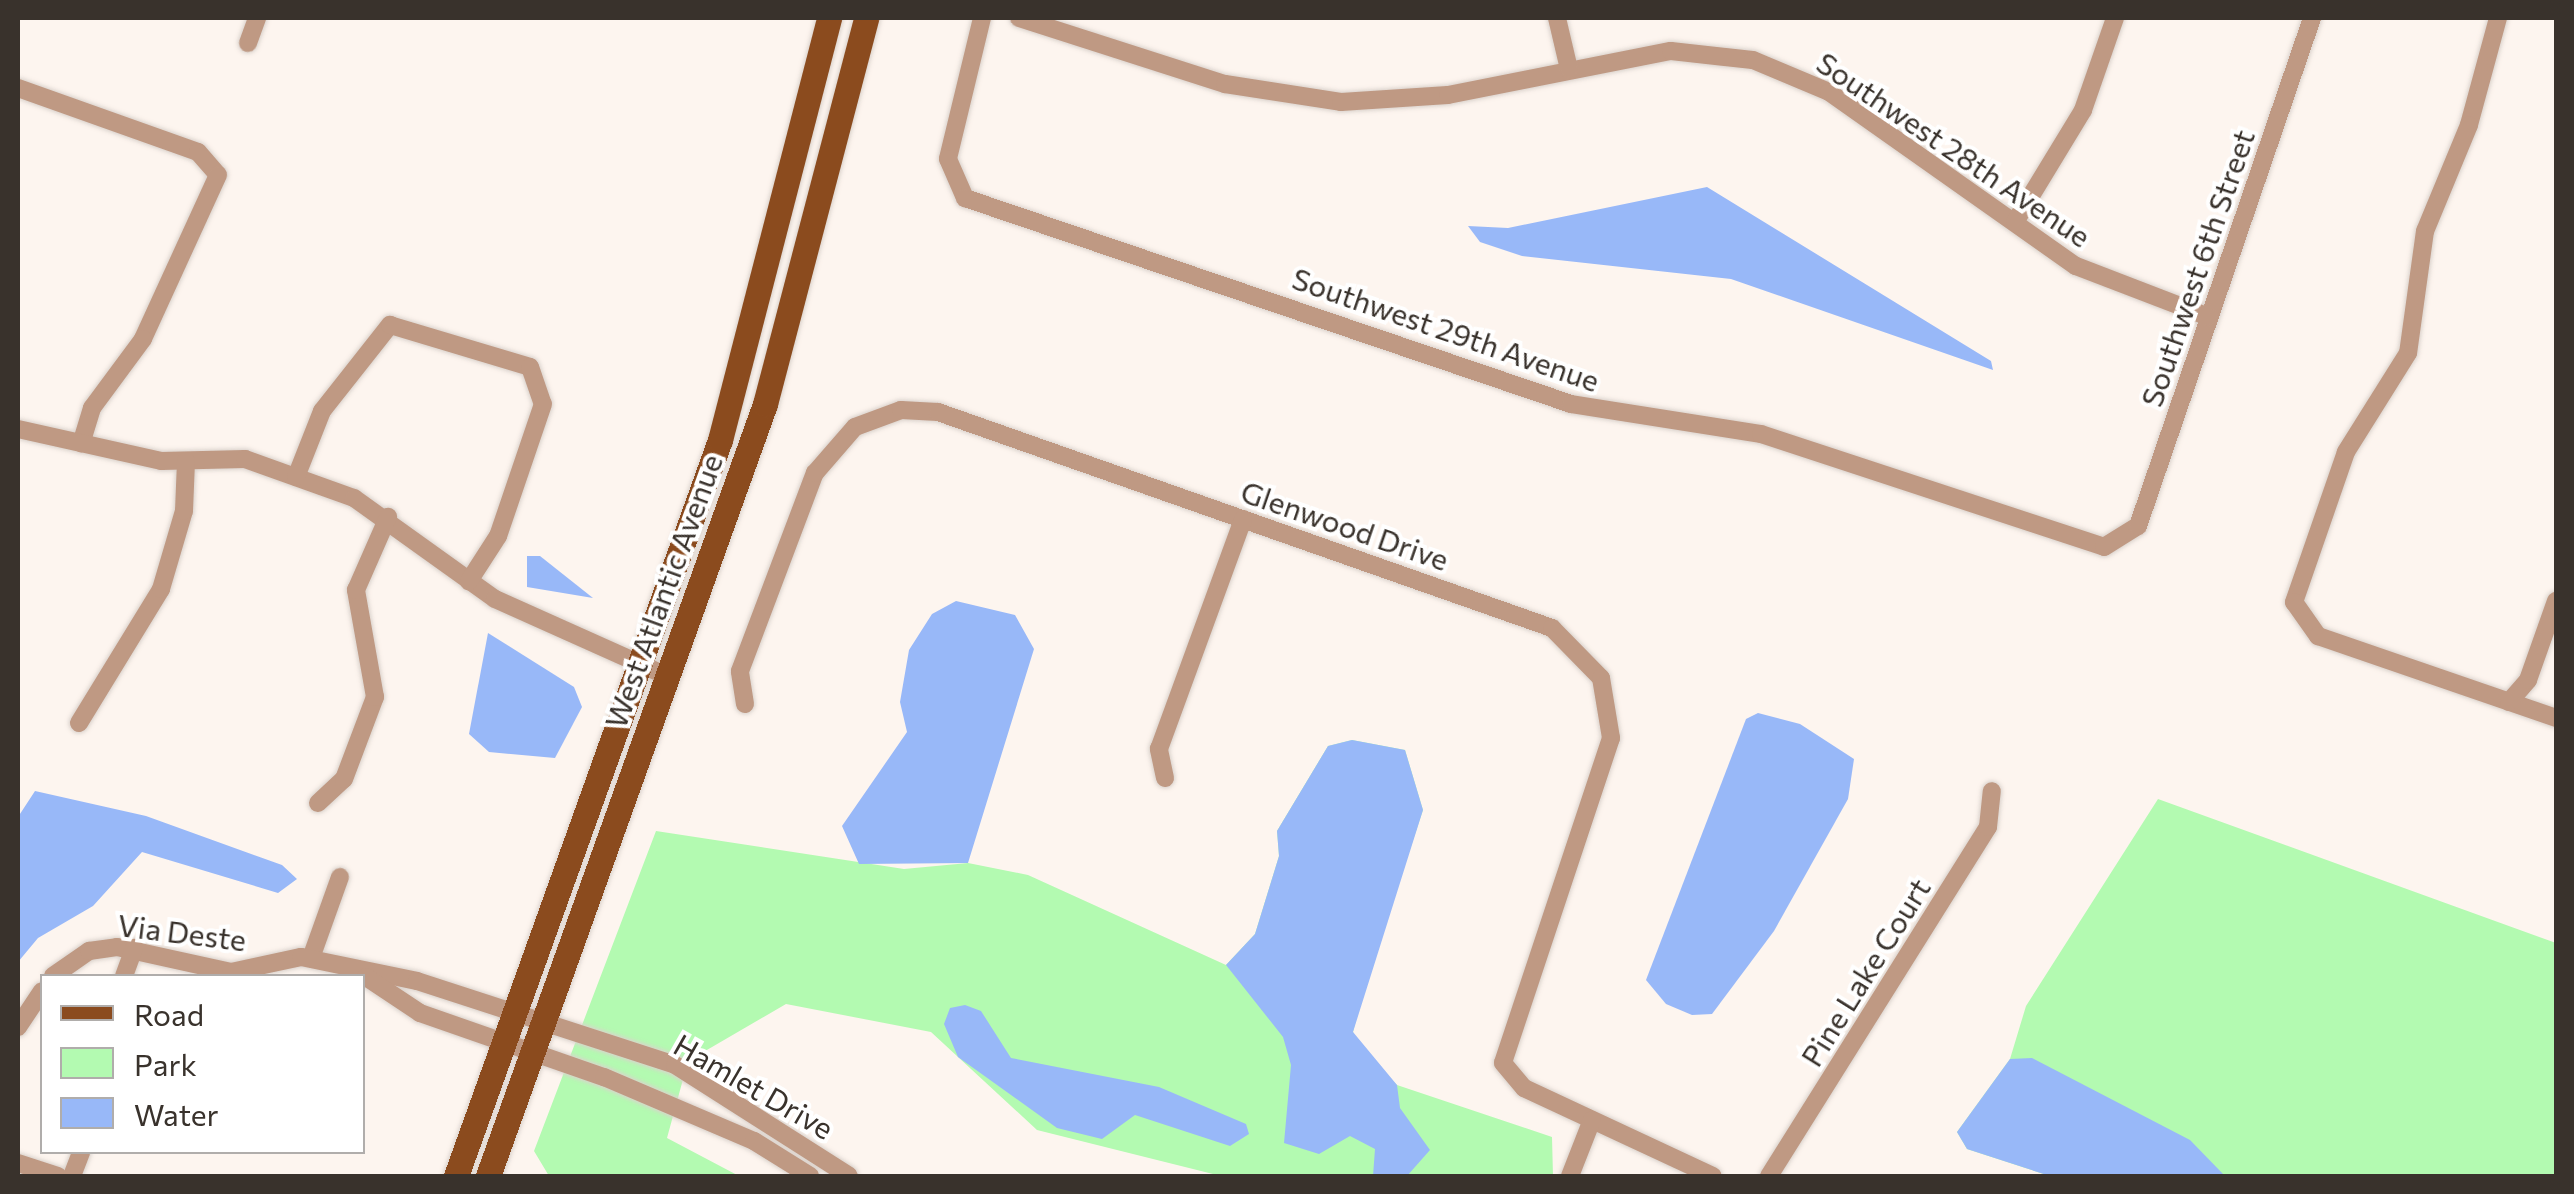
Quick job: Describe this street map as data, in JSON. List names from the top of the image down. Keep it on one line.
{"streets":{"main road":["West Atlantic Avenue"],"street":["Southwest 28th Avenue","Southwest 6th Street","Southwest 29th Avenue","Glenwood Drive","Via Deste","Pine Lake Court","Hamlet Drive"]},"crossings":[["Southwest 28th Avenue","Southwest 6th Street"],["Southwest 6th Street","Southwest 29th Avenue"],["West Atlantic Avenue","Via Deste"],["West Atlantic Avenue","Hamlet Drive"],["Via Deste","Hamlet Drive"]],"legend":["Road","Park","Water"]}
